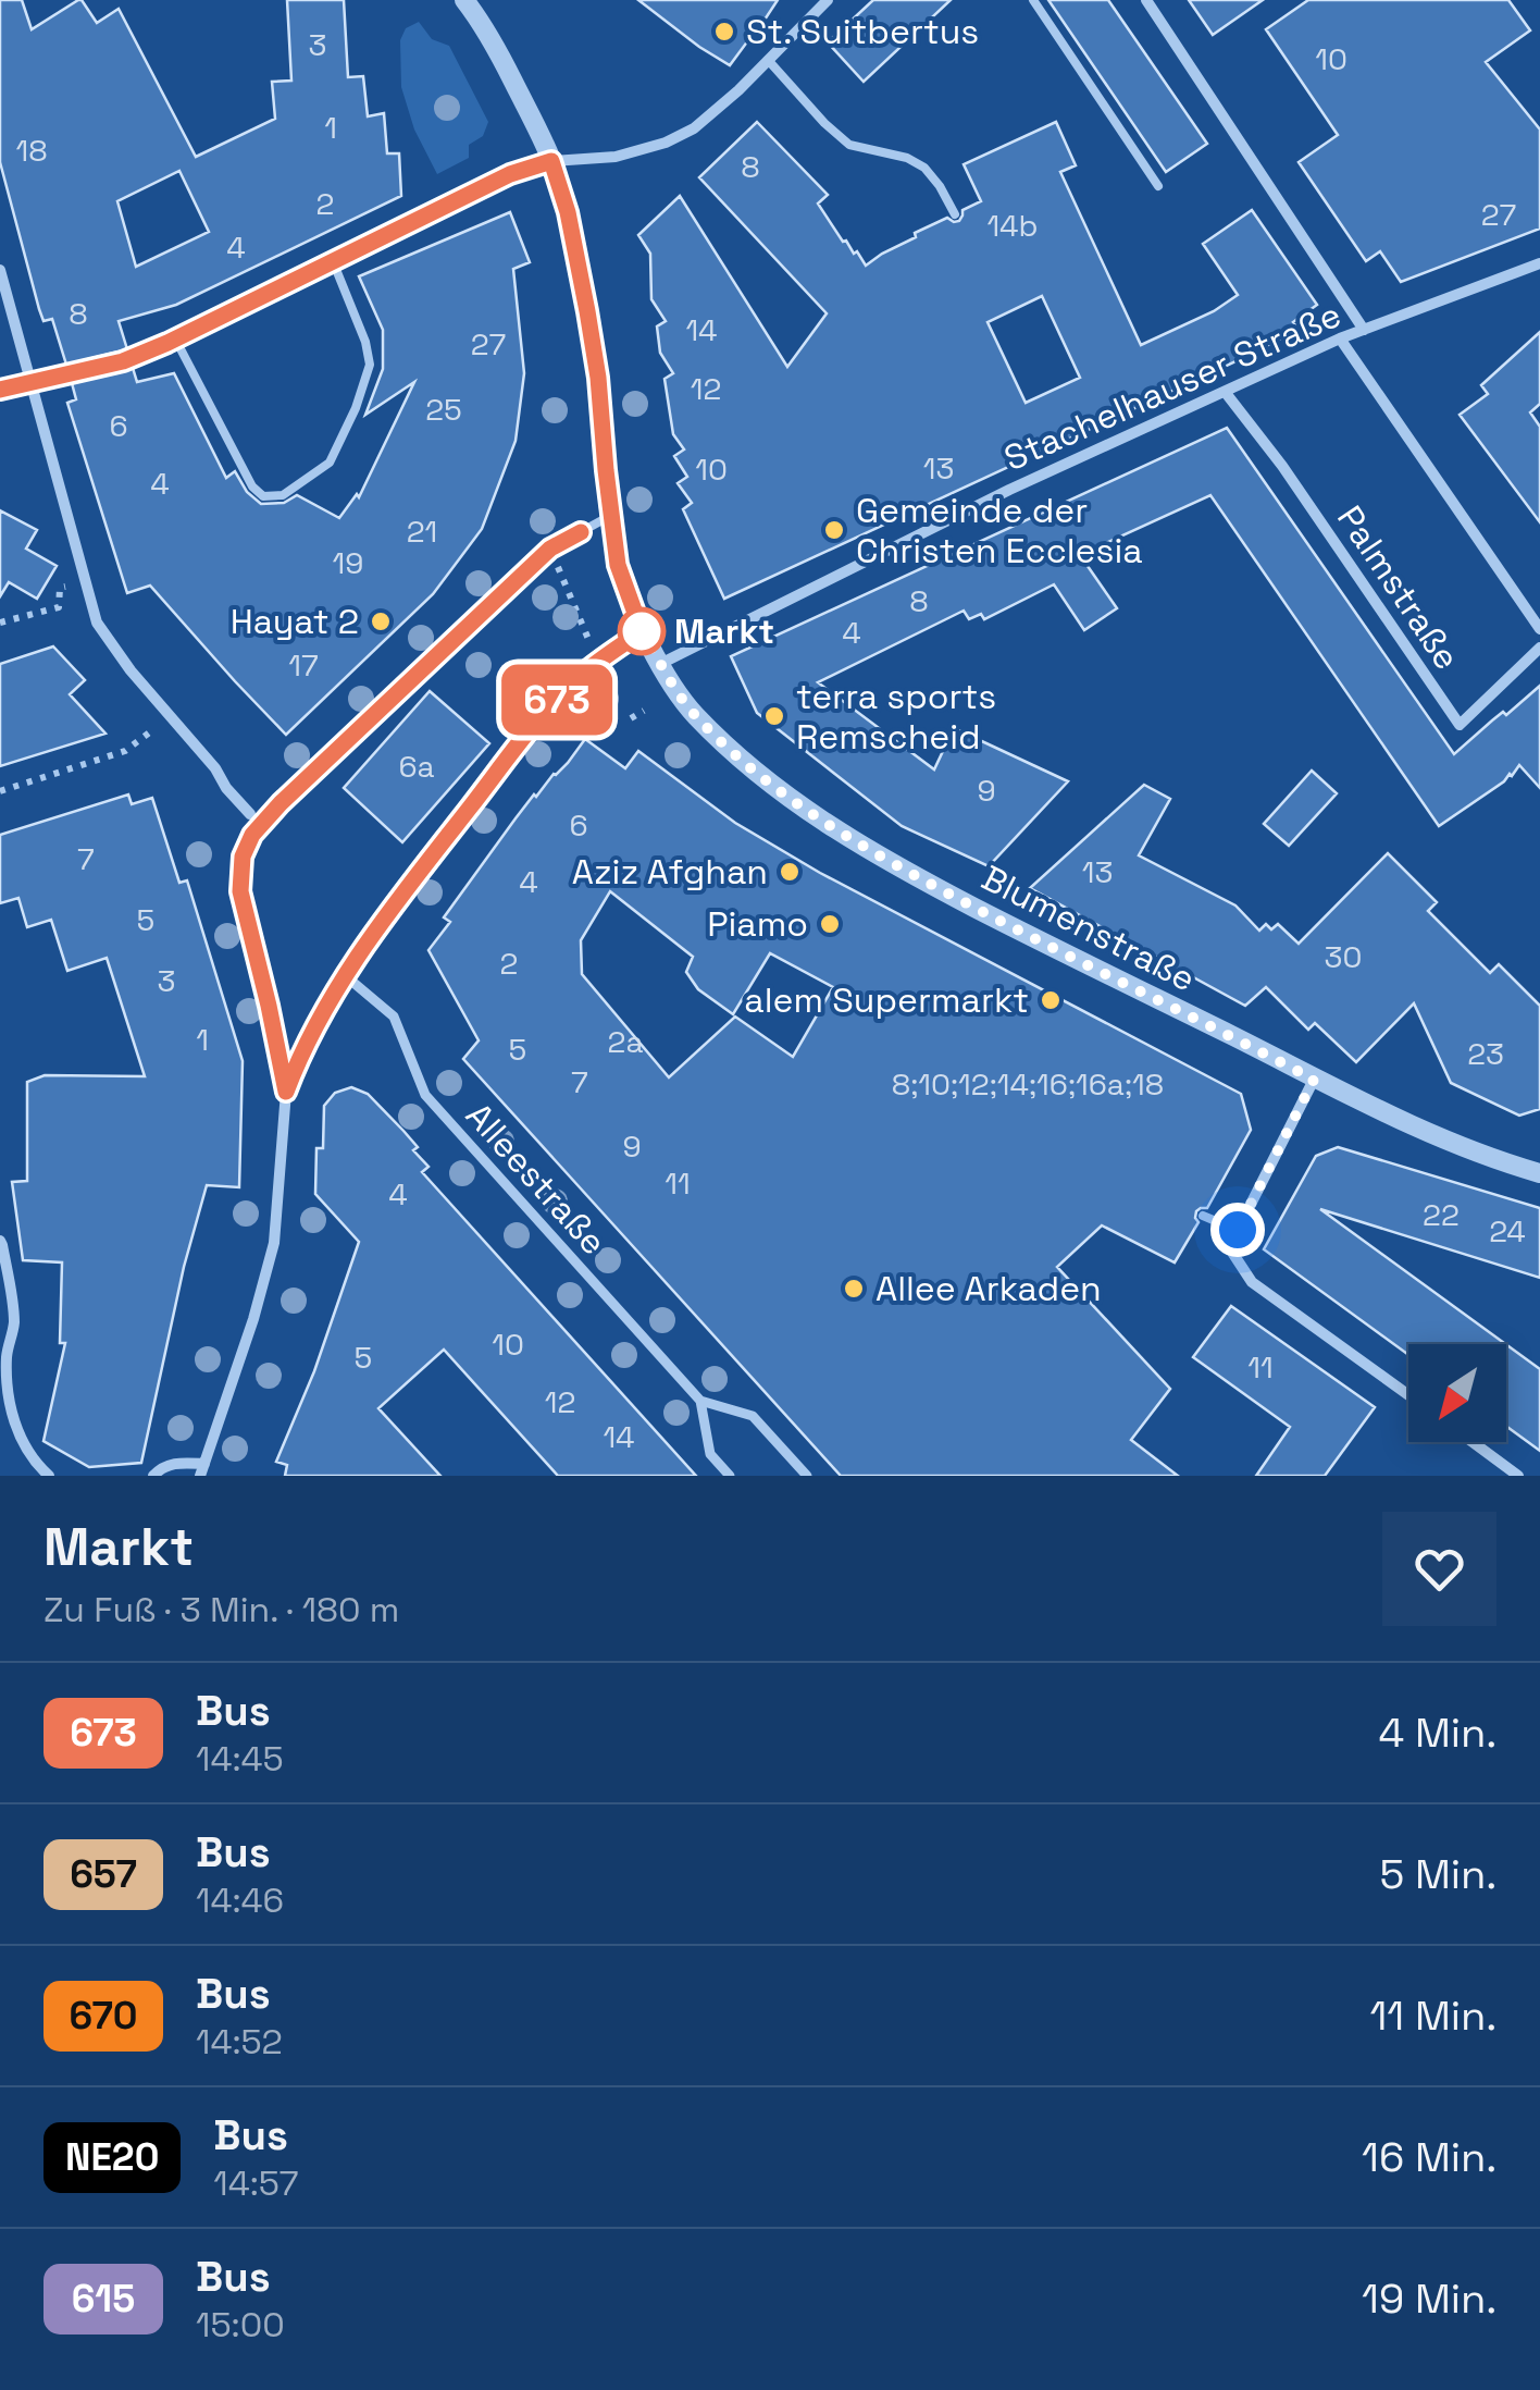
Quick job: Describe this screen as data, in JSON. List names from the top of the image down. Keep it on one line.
{"streets":{"street":["Stachelhauser Straße","Palmstraße","Blumenstraße","Alleestraße"]},"crossings":[["Stachelhauser Straße","Palmstraße"],["Stachelhauser Straße","Blumenstraße"]],"places":["St. Suitbertus","Gemeinde der Christen Ecclesia","Hayat 2","Markt","terra sports Remscheid","Aziz Afghan","Piamo","alem Supermarkt","Allee Arkaden"],"lines":["bus line 673"],"house_numbers":["3","10","1","18","8","2","27","14b","4","8","14","27","12","25","6","13","10","4","21","19","8","4","17","6a","9","6","7","13","4","5","30","2","3","1","2a","5","23","7","8;10;12;14;16;16a;18","9","11","4","22","24","10","5","11","12","14"],"north":"bottom left","page":{"on_map":"673","heading":["Markt","Zu Fuß · 3 Min. · 180 m"],"list":[{"mark":"673","name":"Bus","note":"14:45","value":"4 Min."},{"mark":"657","name":"Bus","note":"14:46","value":"5 Min."},{"mark":"670","name":"Bus","note":"14:52","value":"11 Min."},{"mark":"NE20","name":"Bus","note":"14:57","value":"16 Min."},{"mark":"615","name":"Bus","note":"15:00","value":"19 Min."}]}}
